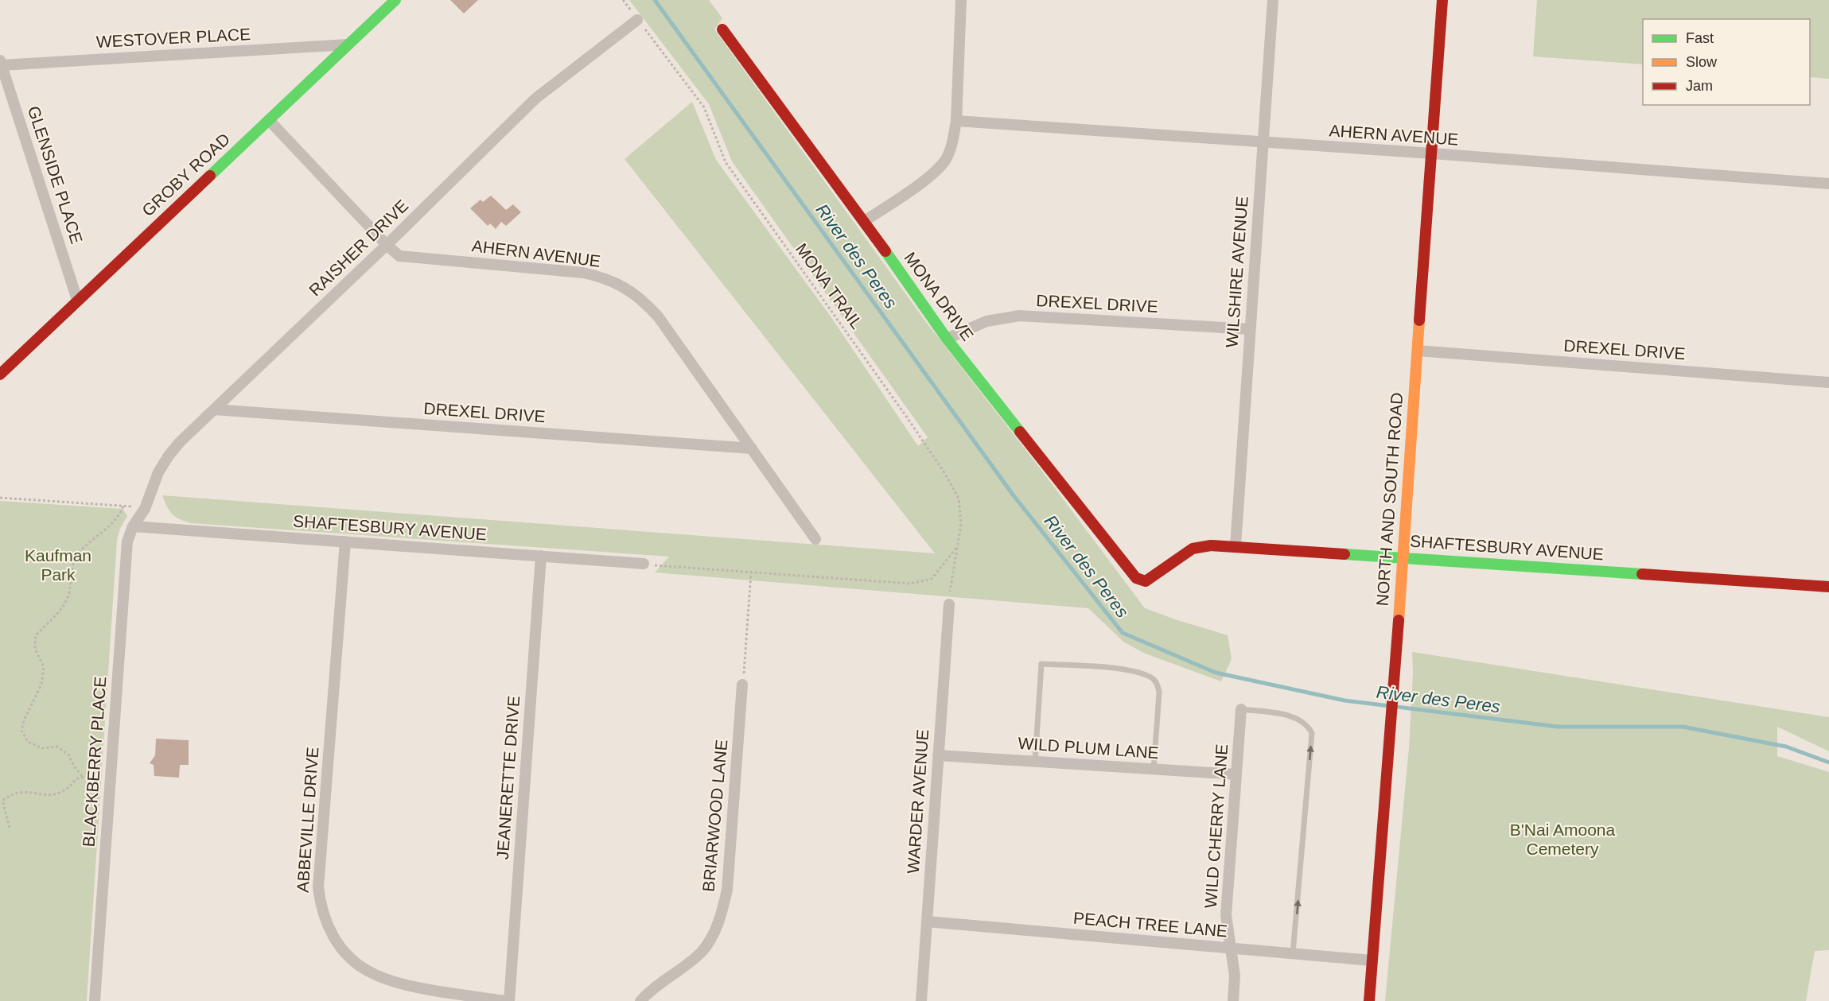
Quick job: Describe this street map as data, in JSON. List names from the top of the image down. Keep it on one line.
{"streets":{"street":["WESTOVER PLACE","AHERN AVENUE","GLENSIDE PLACE","GROBY ROAD","RAISHER DRIVE","WILSHIRE AVENUE","MONA DRIVE","DREXEL DRIVE","NORTH AND SOUTH ROAD","SHAFTESBURY AVENUE","WILD PLUM LANE","BLACKBERRY PLACE","JEANERETTE DRIVE","WARDER AVENUE","BRIARWOOD LANE","ABBEVILLE DRIVE","WILD CHERRY LANE","PEACH TREE LANE"],"path":["MONA TRAIL"]},"crossings":[["WESTOVER PLACE","GLENSIDE PLACE"],["WESTOVER PLACE","GROBY ROAD"],["AHERN AVENUE","GROBY ROAD"],["AHERN AVENUE","RAISHER DRIVE"],["AHERN AVENUE","WILSHIRE AVENUE"],["AHERN AVENUE","DREXEL DRIVE"],["AHERN AVENUE","NORTH AND SOUTH ROAD"],["GLENSIDE PLACE","GROBY ROAD"],["RAISHER DRIVE","MONA TRAIL"],["RAISHER DRIVE","DREXEL DRIVE"],["RAISHER DRIVE","SHAFTESBURY AVENUE"],["RAISHER DRIVE","BLACKBERRY PLACE"],["WILSHIRE AVENUE","DREXEL DRIVE"],["WILSHIRE AVENUE","SHAFTESBURY AVENUE"],["MONA TRAIL","WARDER AVENUE"],["MONA DRIVE","DREXEL DRIVE"],["MONA DRIVE","SHAFTESBURY AVENUE"],["DREXEL DRIVE","NORTH AND SOUTH ROAD"],["NORTH AND SOUTH ROAD","SHAFTESBURY AVENUE"],["NORTH AND SOUTH ROAD","PEACH TREE LANE"],["SHAFTESBURY AVENUE","BLACKBERRY PLACE"],["SHAFTESBURY AVENUE","JEANERETTE DRIVE"],["SHAFTESBURY AVENUE","ABBEVILLE DRIVE"],["WILD PLUM LANE","WARDER AVENUE"],["WILD PLUM LANE","WILD CHERRY LANE"],["WARDER AVENUE","PEACH TREE LANE"],["WILD CHERRY LANE","PEACH TREE LANE"]],"water":["River des Peres"],"parks":["Kaufman Park","B'Nai Amoona Cemetery"],"legend":["Fast","Slow","Jam"]}
